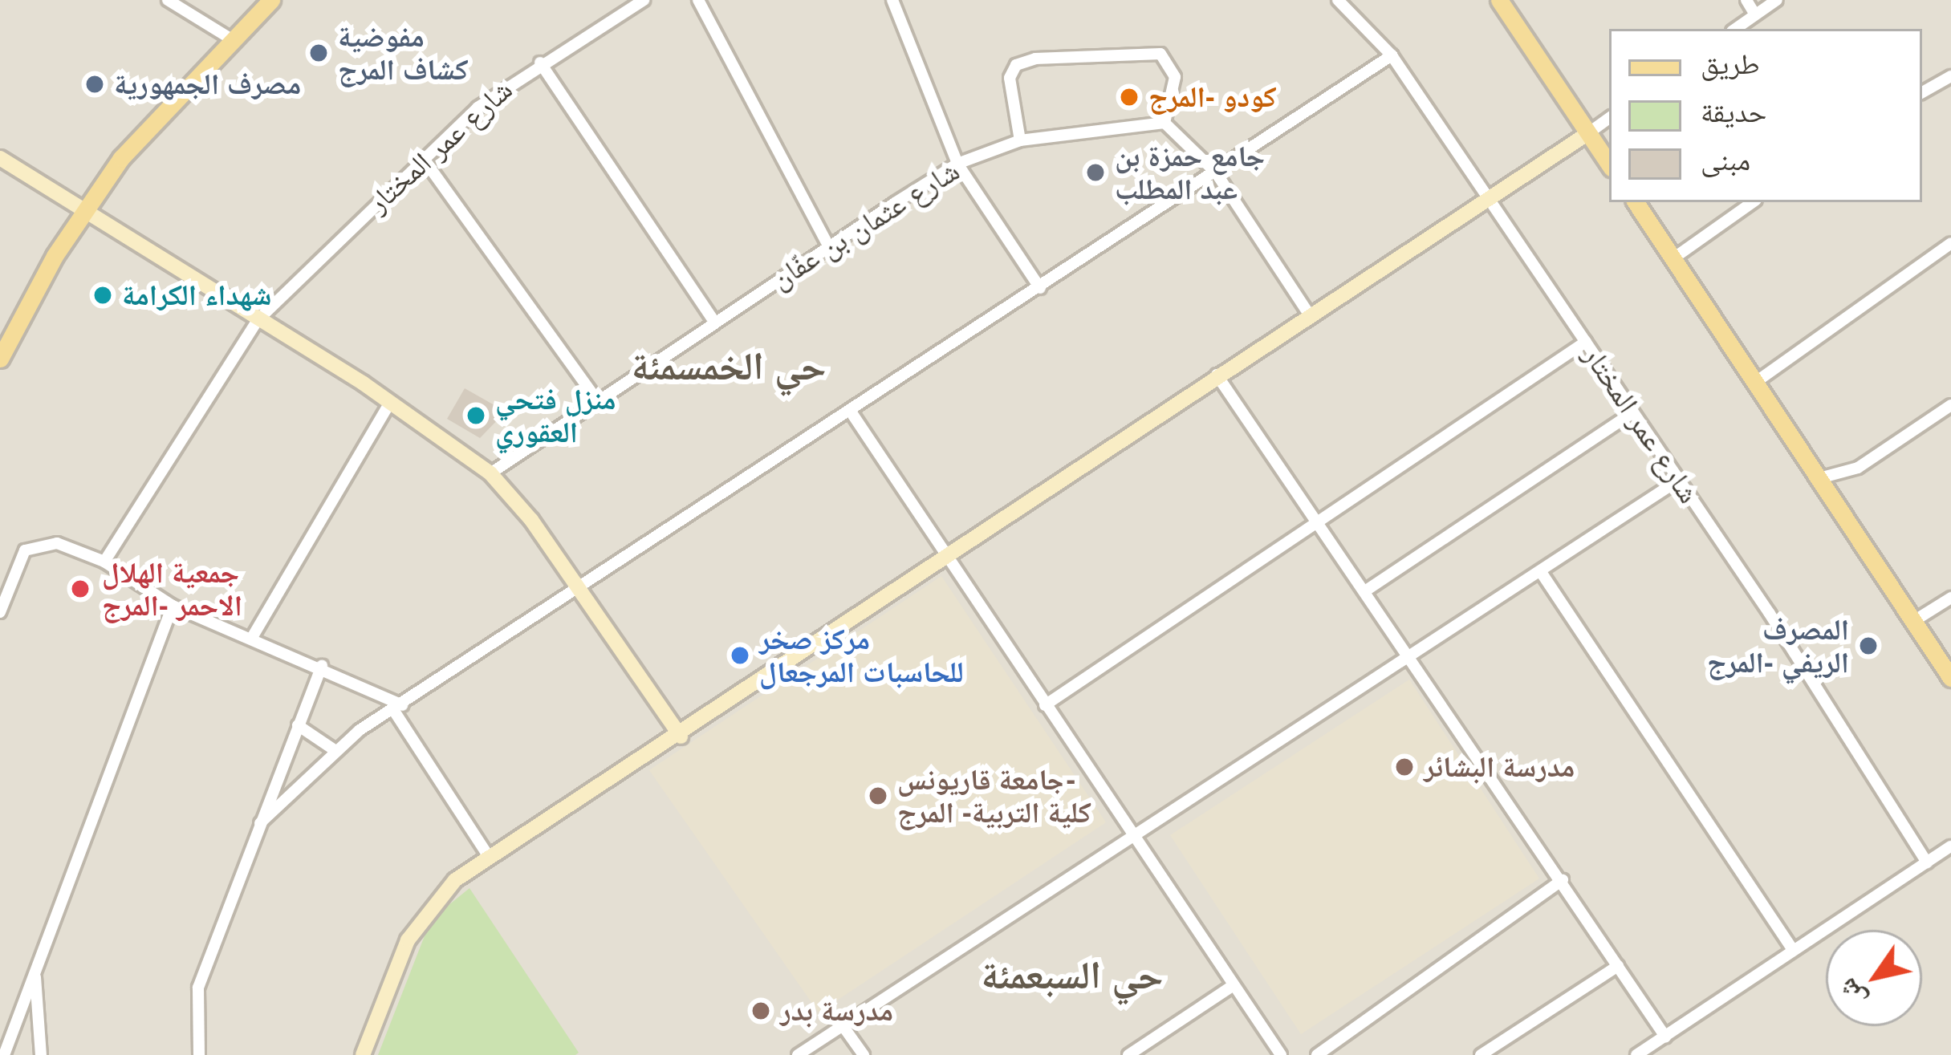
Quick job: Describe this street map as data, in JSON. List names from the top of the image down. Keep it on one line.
{"streets":{"street":["شارع عمر المختار","شارع عثمان بن عفّان"]},"districts":["حي الخمسمئة","حي السبعمئة"],"places":["مفوضية كشاف المرج","مصرف الجمهورية","كودو -المرج","جامع حمزة بن عبد المطلب","شهداء الكرامة","منزل فتحي العقوري","جمعية الهلال الاحمر -المرج","المصرف الريفي -المرج","مركز صخر للحاسبات المرجعال","مدرسة البشائر","جامعة قاريونس- كلية التربية- المرج","مدرسة بدر"],"legend":["طريق","حديقة","مبنى"],"north":"bottom left"}
